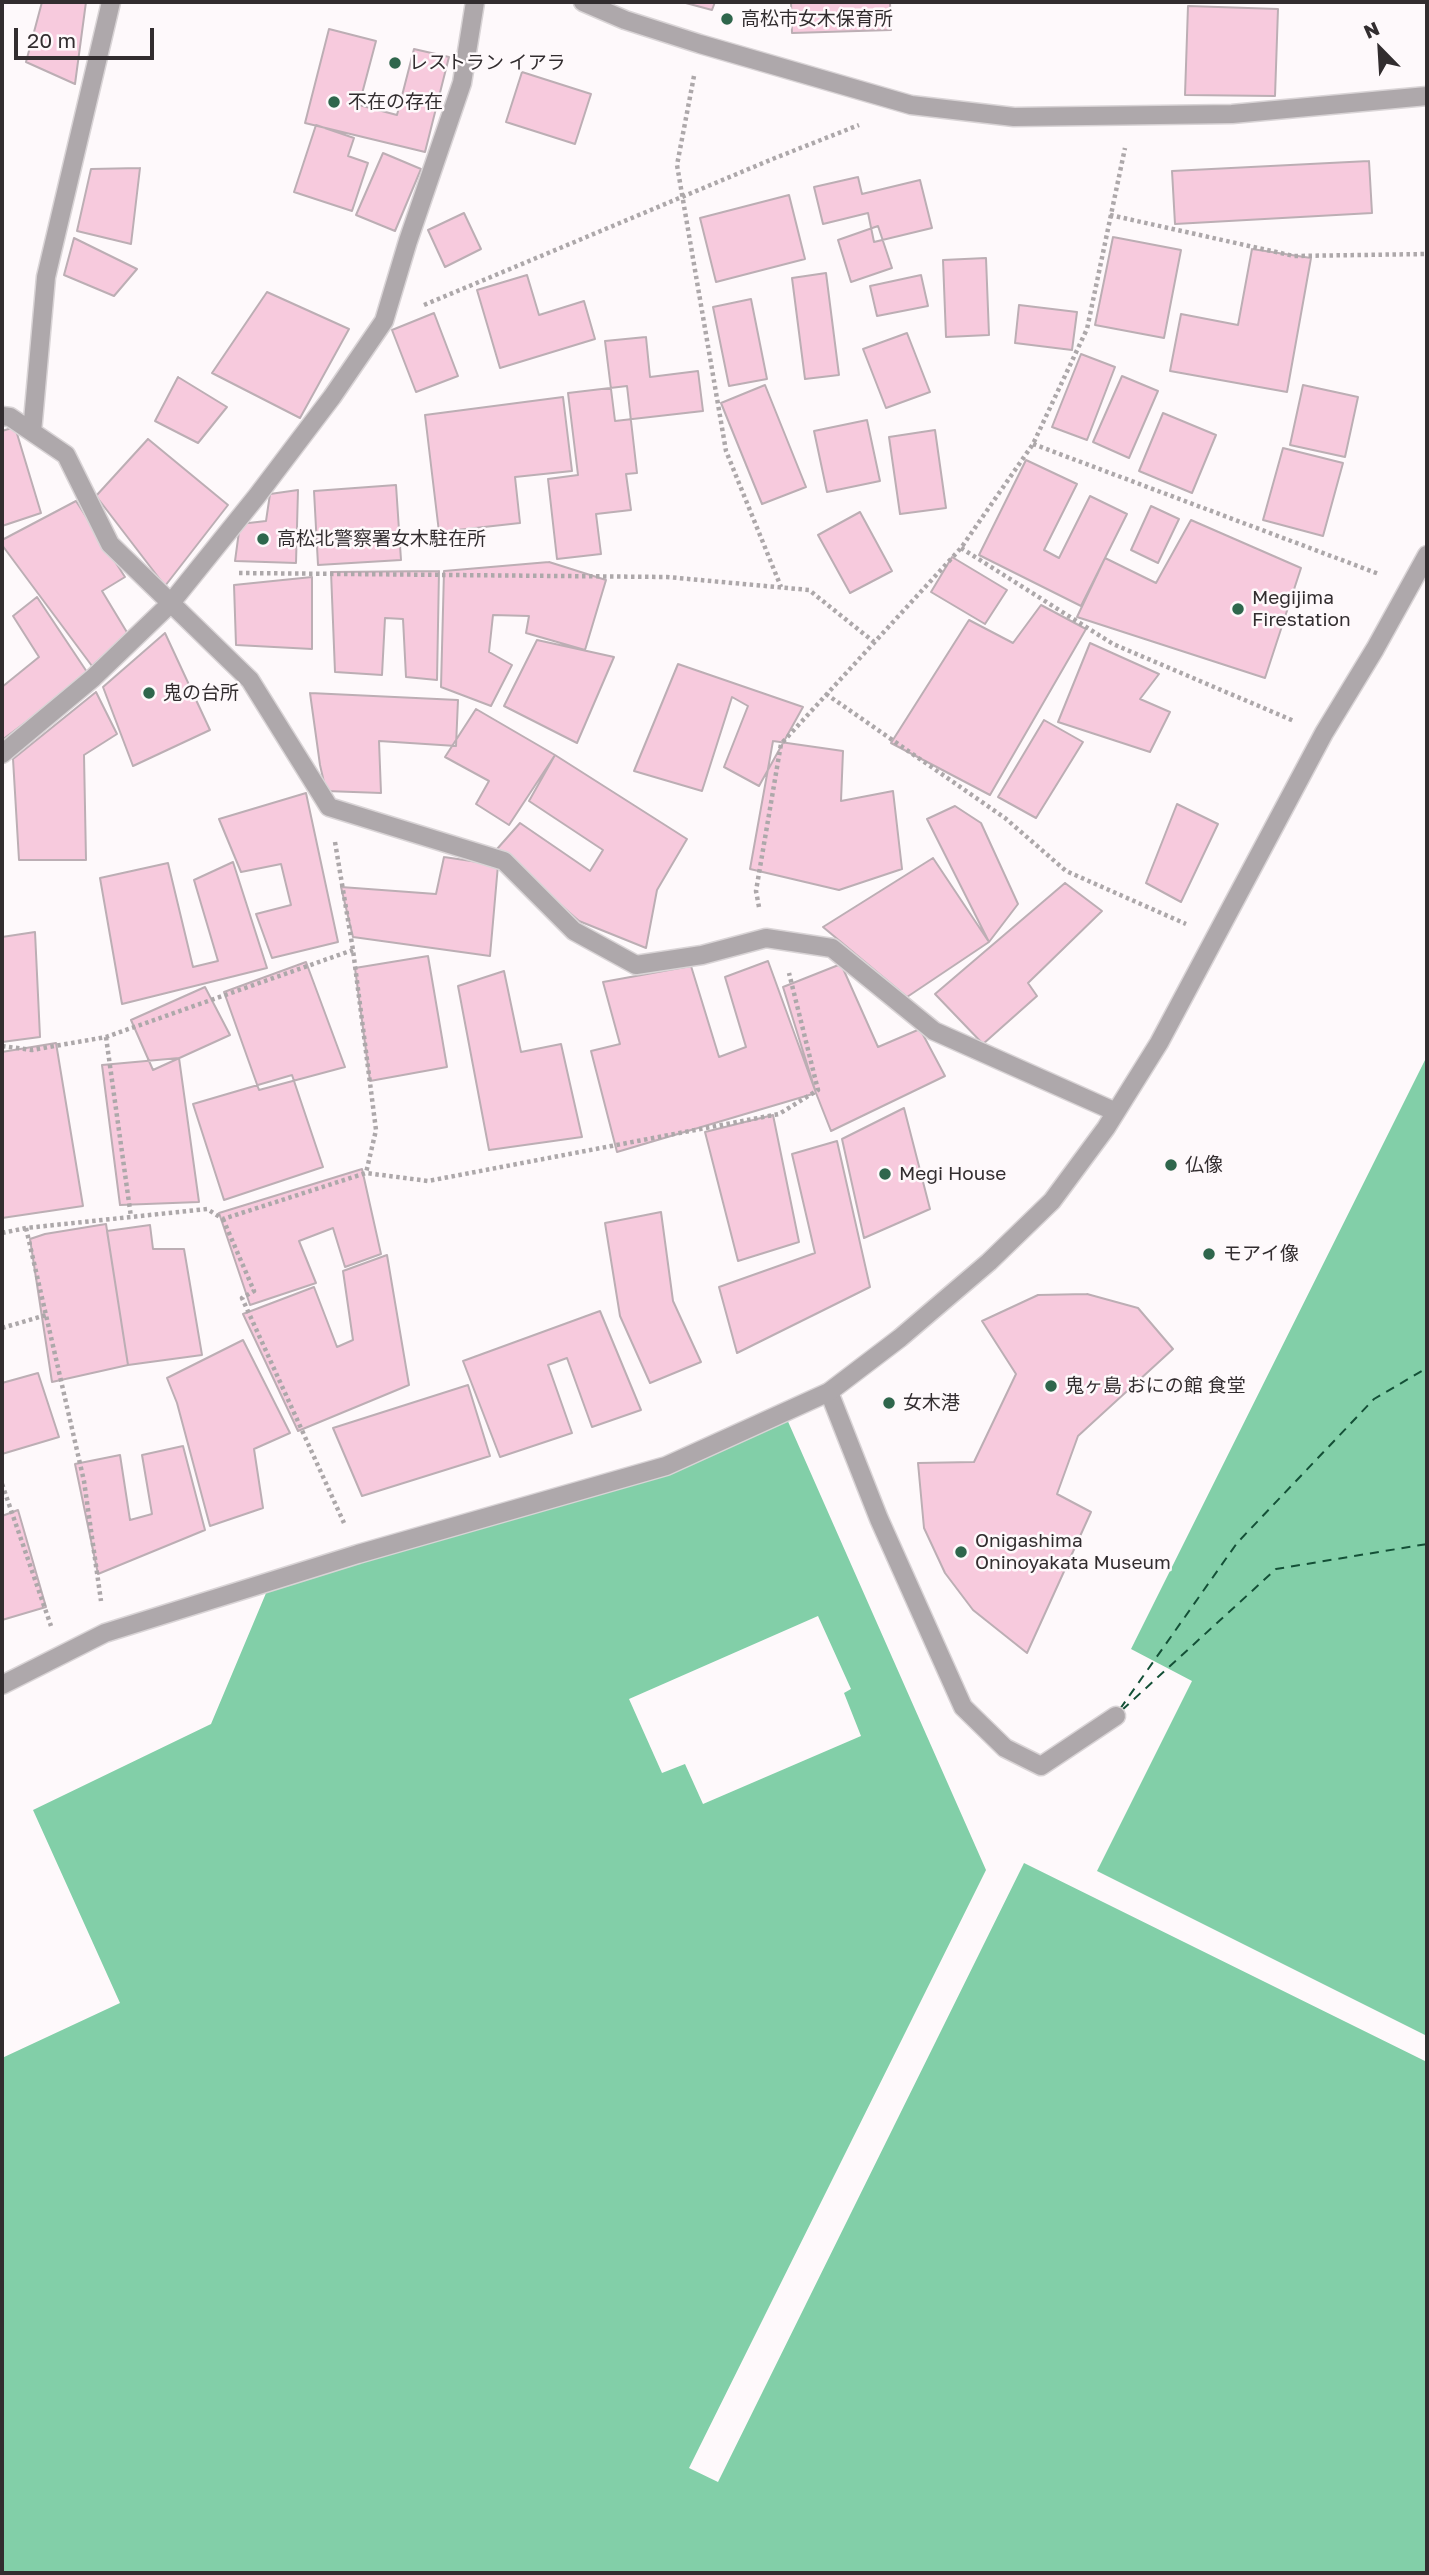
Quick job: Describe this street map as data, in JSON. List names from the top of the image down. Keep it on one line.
{"places":["高松市女木保育所","レストラン イアラ","不在の存在","高松北警察署女木駐在所","Megijima Firestation","鬼の台所","仏像","Megi House","モアイ像","鬼ヶ島 おにの館 食堂","女木港","Onigashima Oninoyakata Museum"],"scale_bar":"20 m","north":"top left"}
